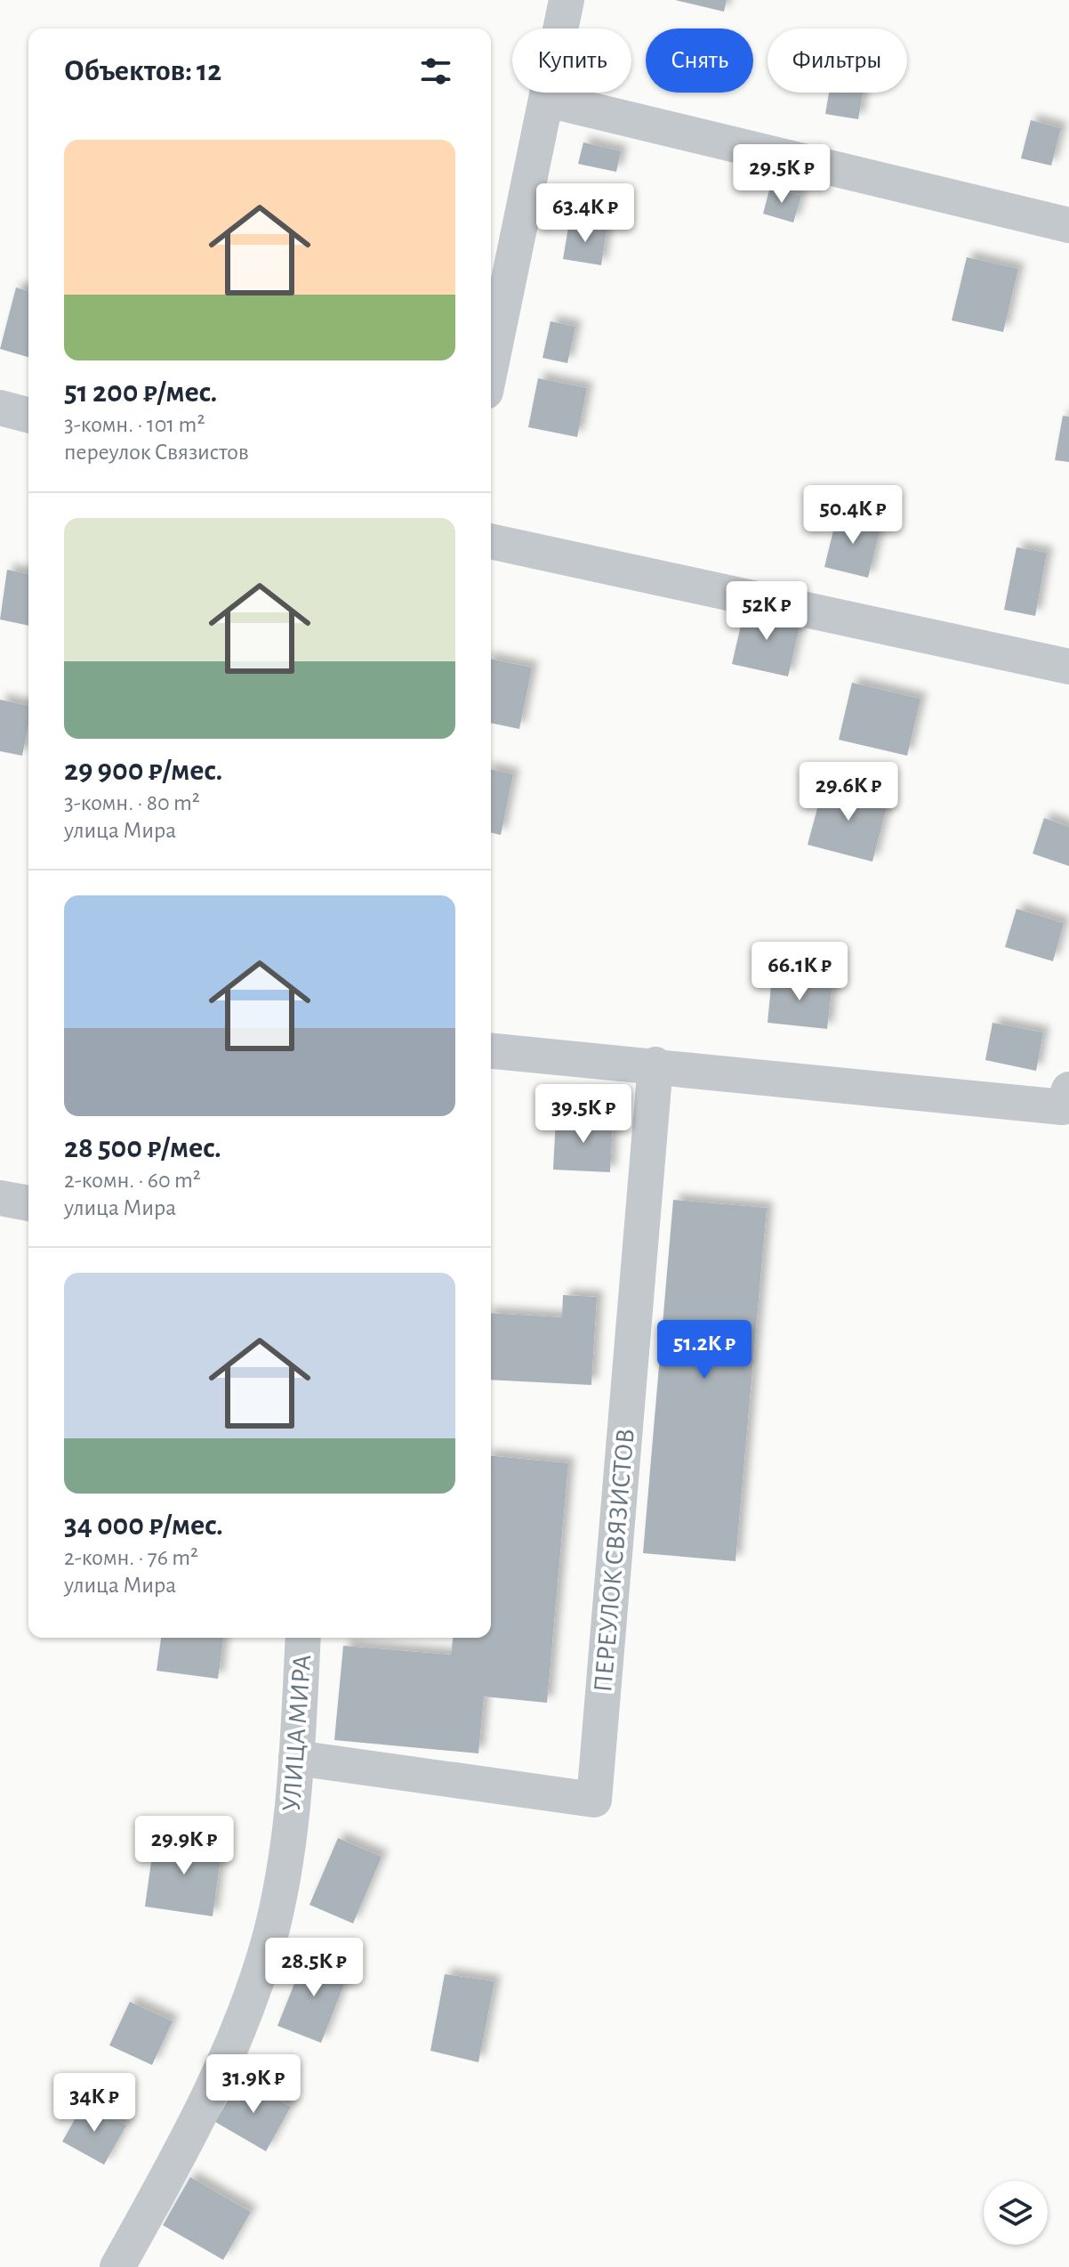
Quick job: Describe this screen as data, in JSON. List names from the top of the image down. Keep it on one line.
{"streets":{"street":["ПЕРЕУЛОК СВЯЗИСТОВ","УЛИЦА МИРА"]},"crossings":[["ПЕРЕУЛОК СВЯЗИСТОВ","УЛИЦА МИРА"]],"page":{"chip":["Купить","Снять","Фильтры"],"heading":"Объектов: 12","list":[{"name":"51 200 ₽/мес.","note":"3-комн. · 101 m² · переулок Связистов"},{"name":"29 900 ₽/мес.","note":"3-комн. · 80 m² · улица Мира"},{"name":"28 500 ₽/мес.","note":"2-комн. · 60 m² · улица Мира"},{"name":"34 000 ₽/мес.","note":"2-комн. · 76 m² · улица Мира"}],"price":["29.5K ₽","63.4K ₽","50.4K ₽","52K ₽","29.6K ₽","66.1K ₽","39.5K ₽","51.2K ₽","29.9K ₽","28.5K ₽","31.9K ₽","34K ₽"]}}
